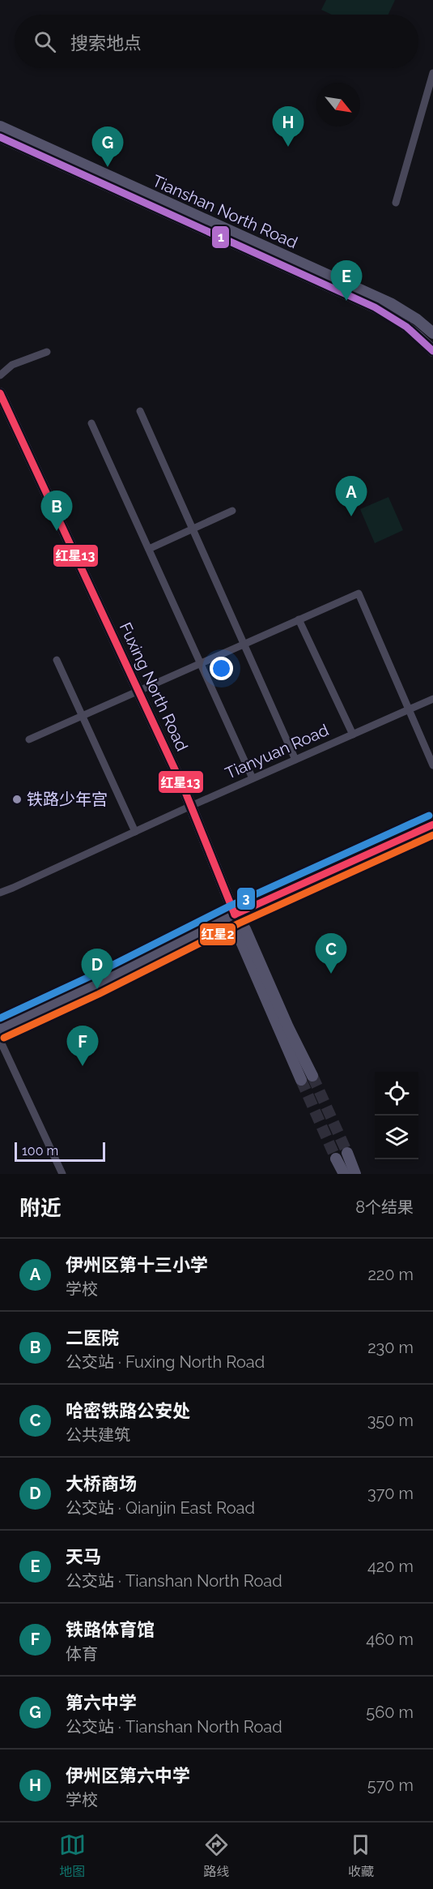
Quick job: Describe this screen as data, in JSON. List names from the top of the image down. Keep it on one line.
{"streets":{"main road":["Tianshan North Road","Fuxing North Road"],"street":["Tianyuan Road"]},"crossings":[["Fuxing North Road","Tianyuan Road"]],"places":["铁路少年宫"],"lines":["transit line 1","transit line 红星13","transit line 3","transit line 红星2"],"scale_bar":"100 m","north":"bottom right","page":{"search":"搜索地点","pins":["H","G","E","A","B","C","D","F"],"scale":"100 m","heading":["附近","8个结果"],"list":[{"mark":"A","name":"伊州区第十三小学","note":"学校","value":"220 m"},{"mark":"B","name":"二医院","note":"公交站 · Fuxing North Road","value":"230 m"},{"mark":"C","name":"哈密铁路公安处","note":"公共建筑","value":"350 m"},{"mark":"D","name":"大桥商场","note":"公交站 · Qianjin East Road","value":"370 m"},{"mark":"E","name":"天马","note":"公交站 · Tianshan North Road","value":"420 m"},{"mark":"F","name":"铁路体育馆","note":"体育","value":"460 m"},{"mark":"G","name":"第六中学","note":"公交站 · Tianshan North Road","value":"560 m"},{"mark":"H","name":"伊州区第六中学","note":"学校","value":"570 m"}],"nav":["地图","路线","收藏"]}}
